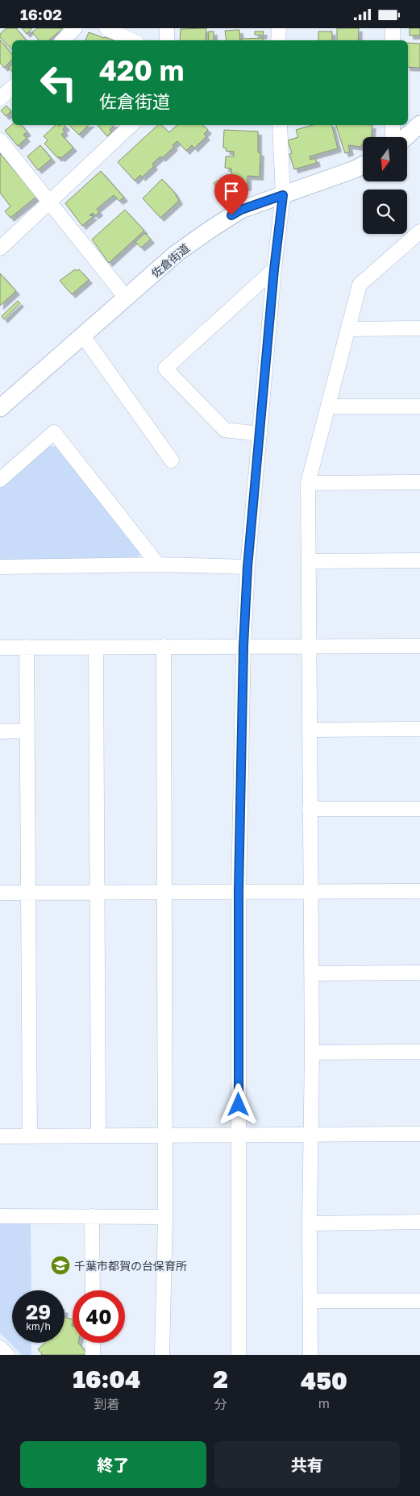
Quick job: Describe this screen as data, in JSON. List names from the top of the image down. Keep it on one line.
{"streets":{"main road":["佐倉街道"]},"places":{"school or university":["千葉市都賀の台保育所"]},"north":"bottom","page":{"status":"16:02","turn":["420 m","佐倉街道"],"speed":"29 km/h","limit":"40","eta":["16:04","到着","2","分","450","m"],"buttons":["終了","共有"]}}
